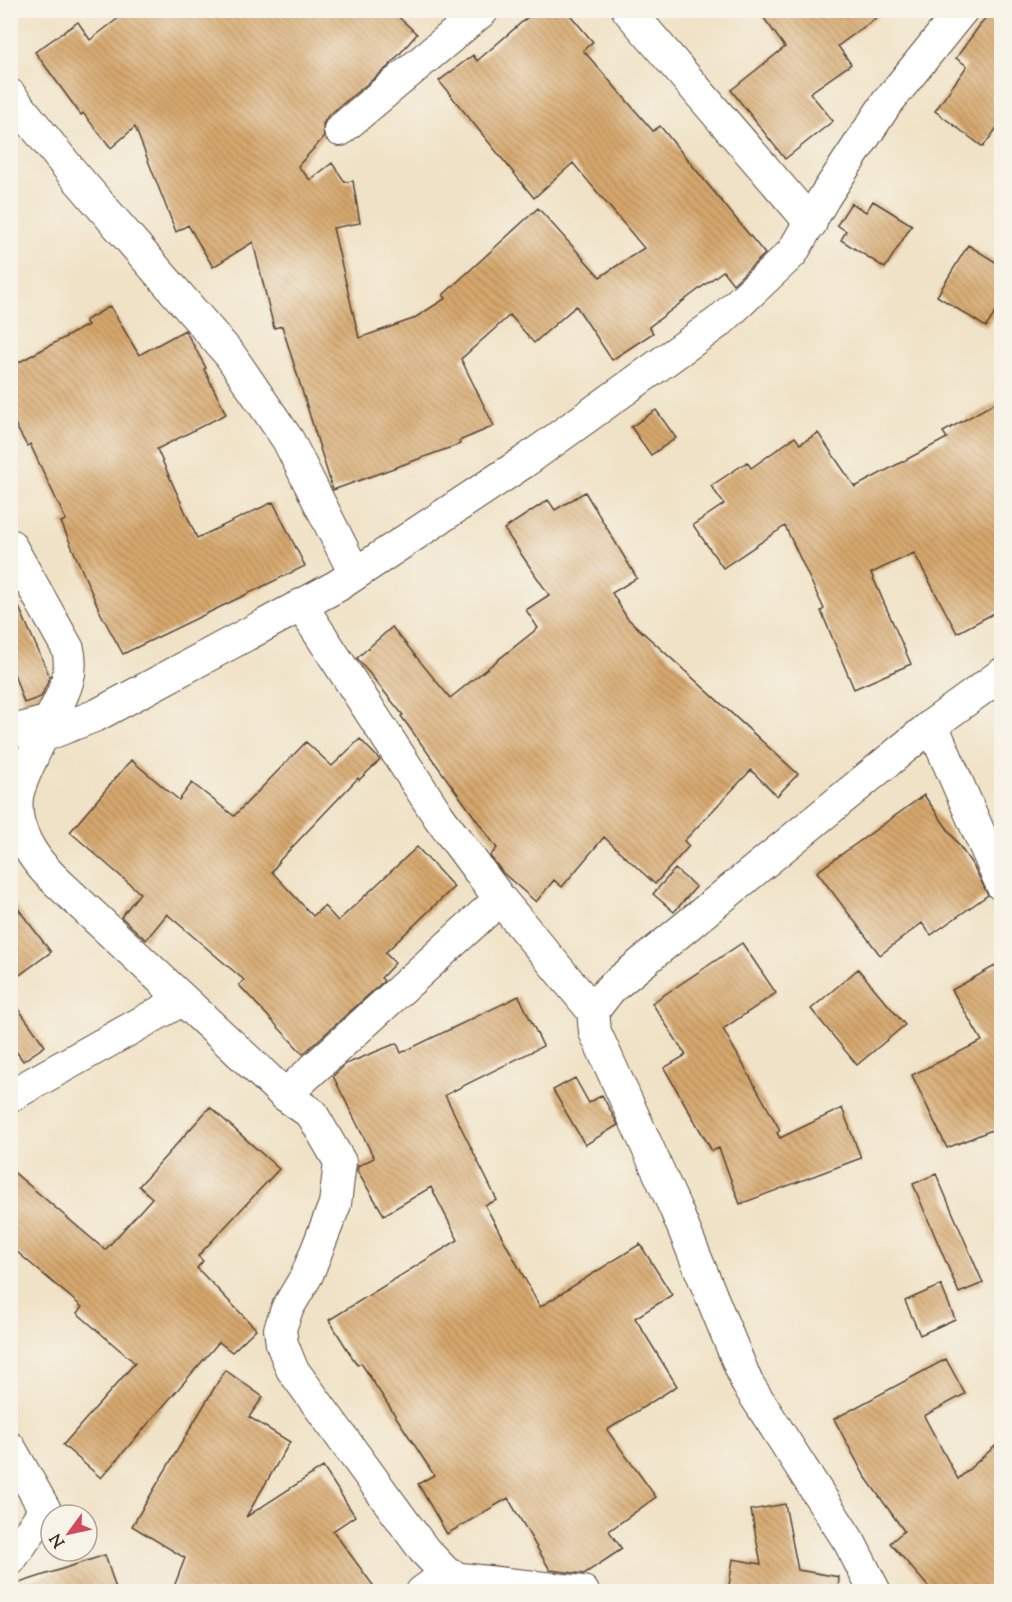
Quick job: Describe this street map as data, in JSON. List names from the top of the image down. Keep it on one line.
{"north":"bottom left"}
